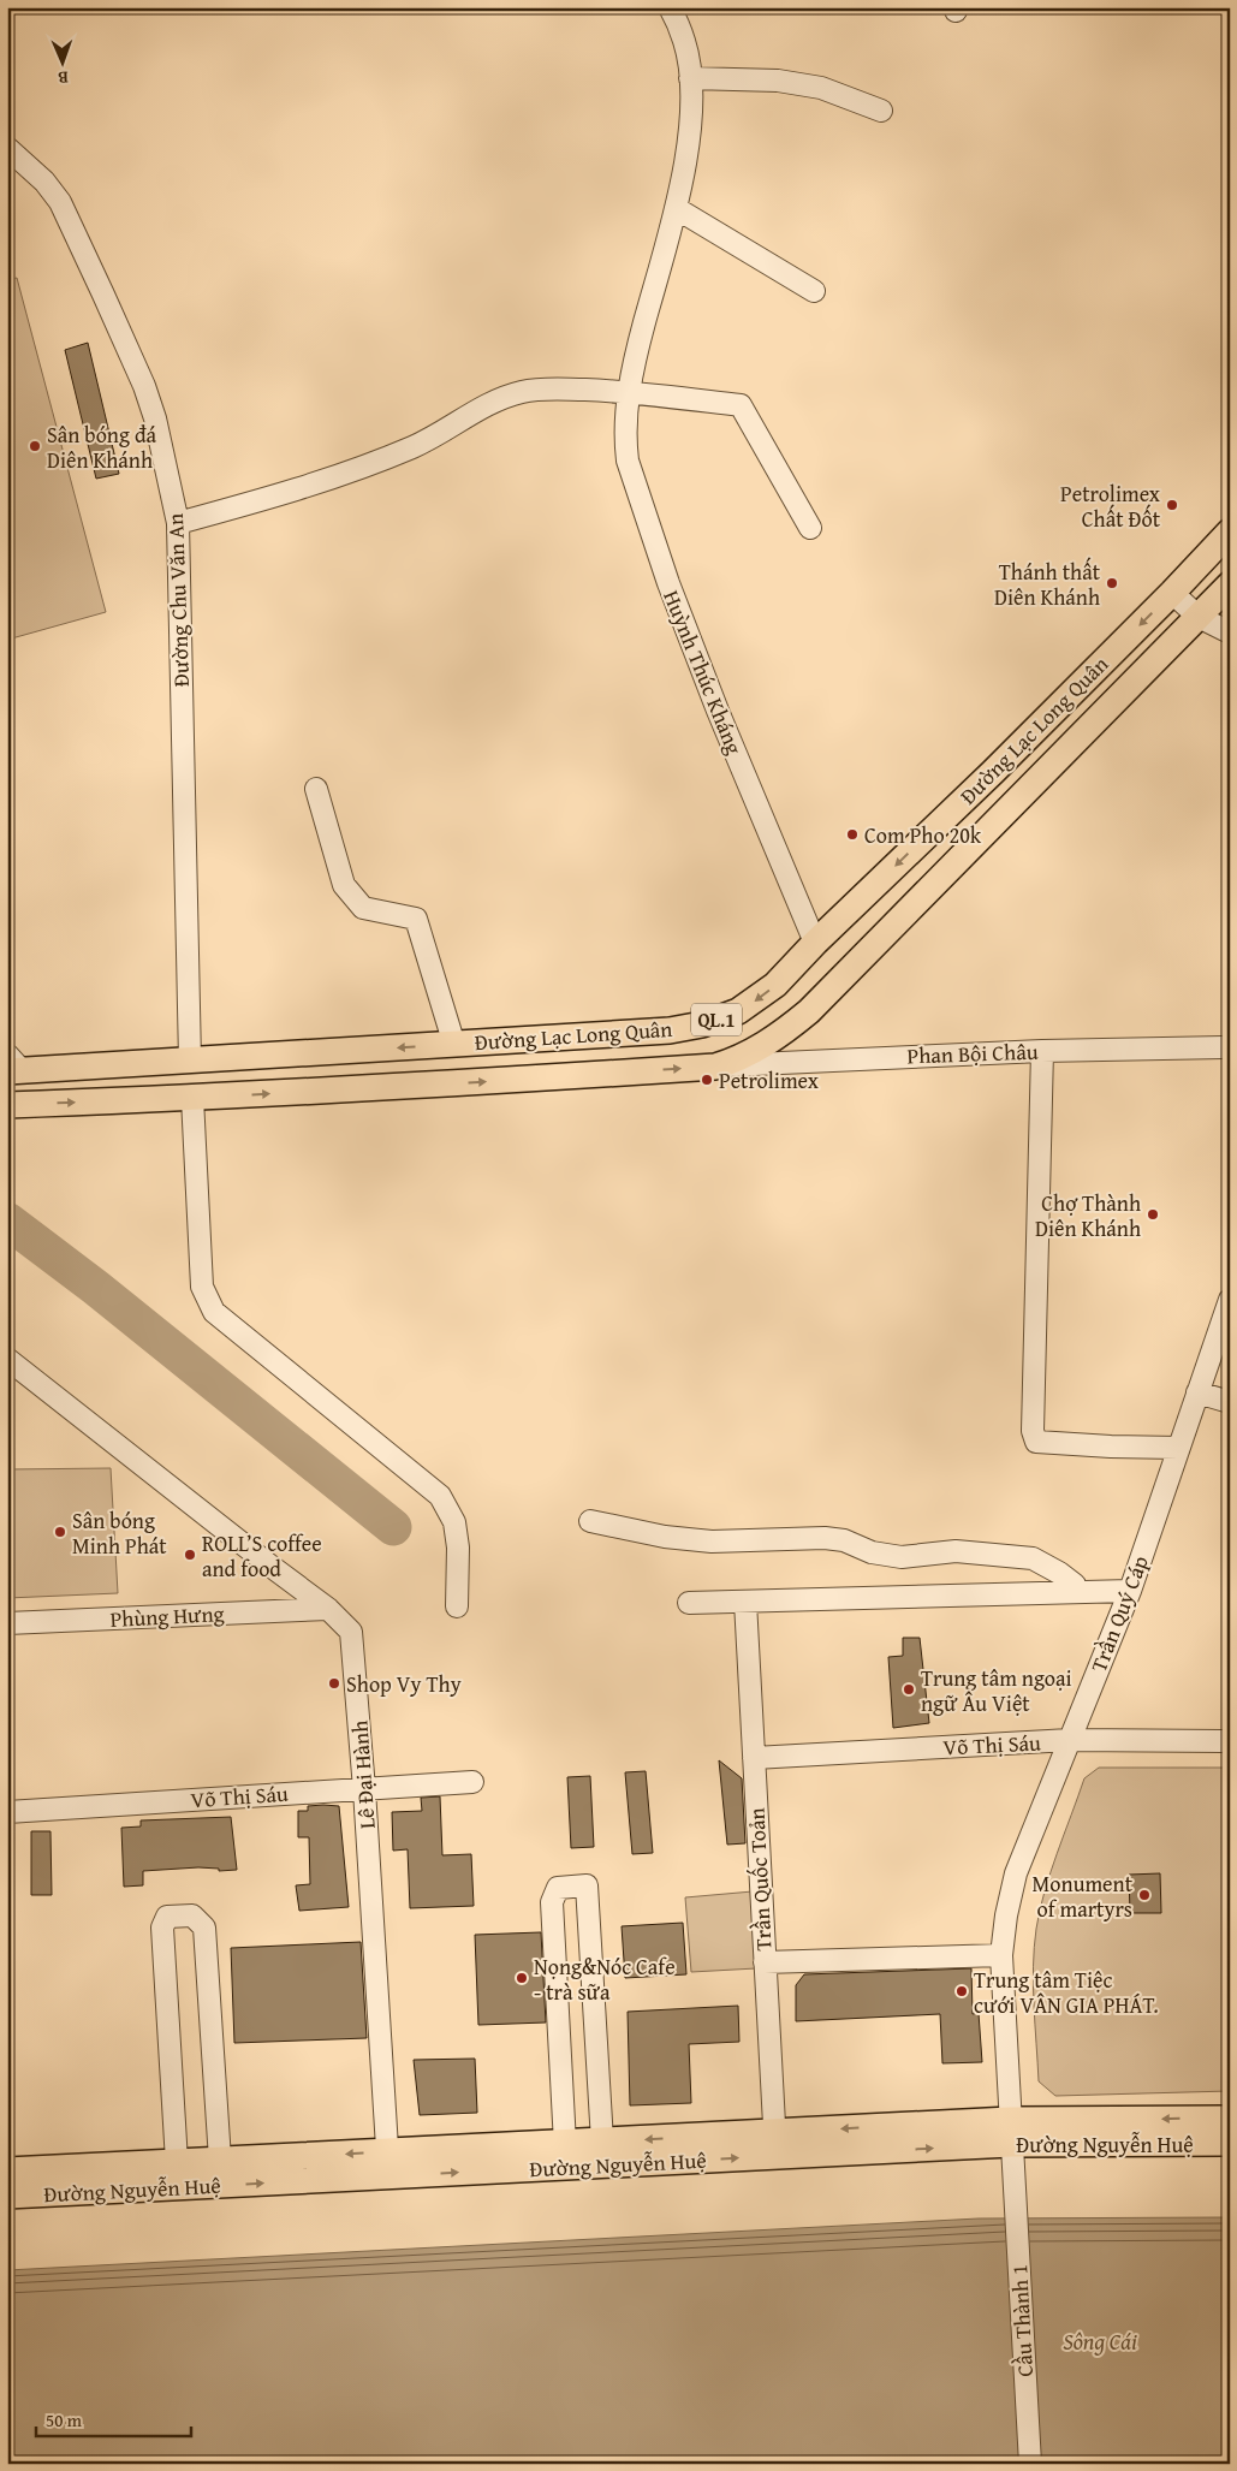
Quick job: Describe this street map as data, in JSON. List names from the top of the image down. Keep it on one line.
{"streets":{"main road":["Đường Lạc Long Quân","QL.1","Đường Nguyễn Huệ"],"street":["Đường Chu Văn An","Huỳnh Thúc Kháng","Phan Bội Châu","Trần Quý Cáp","Phùng Hưng","Võ Thị Sáu","Lê Đại Hành","Trần Quốc Toản","Cầu Thành 1"]},"crossings":[["Đường Chu Văn An","Đường Lạc Long Quân"],["Huỳnh Thúc Kháng","Đường Lạc Long Quân"],["Đường Lạc Long Quân","Phan Bội Châu"],["Trần Quý Cáp","Võ Thị Sáu"],["Trần Quý Cáp","Đường Nguyễn Huệ"],["Trần Quý Cáp","Cầu Thành 1"],["Phùng Hưng","Lê Đại Hành"],["Võ Thị Sáu","Lê Đại Hành"],["Võ Thị Sáu","Trần Quốc Toản"],["Lê Đại Hành","Đường Nguyễn Huệ"],["Trần Quốc Toản","Đường Nguyễn Huệ"]],"water":["Sông Cái"],"places":["Sân bóng đá Diên Khánh","Petrolimex Chất Đốt","Thánh thất Diên Khánh","Com Pho 20k","Petrolimex","Chợ Thành Diên Khánh","Sân bóng Minh Phát","ROLL’S coffee and food","Shop Vy Thy","Trung tâm ngoại ngữ Âu Việt","Monument of martyrs","Nọng&Nóc Cafe - trà sữa","Trung tâm Tiệc cưới VÂN GIA PHÁT."],"scale_bar":"50 m","north":"bottom"}
